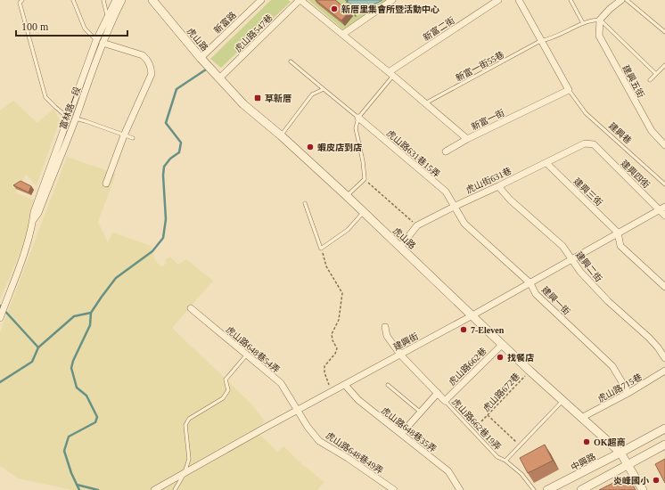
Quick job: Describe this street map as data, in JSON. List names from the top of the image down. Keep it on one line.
{"streets":{"street":["新富路","新富二街","虎山路547巷","虎山路","建興五街","富林路一段","新富一街","虎山路631巷15弄","建興四街","虎山街631巷","建興三街","建興二街","建興一街","建興街","虎山路648巷54弄","虎山路662巷","虎山路715巷","虎山路648巷35弄","虎山路648巷49弄","中興路"],"lane":["新富一街55巷","建興巷","虎山路662巷19弄"],"path":["虎山路672巷"]},"crossings":[["新富路","虎山路"],["新富二街","新富一街"],["虎山路547巷","虎山路"],["虎山路547巷","新富一街"],["虎山路","虎山街631巷"],["虎山路","建興街"],["虎山路","虎山路662巷"],["虎山路","虎山路715巷"],["虎山路","虎山路672巷"],["虎山路","中興路"],["新富一街55巷","建興五街"],["新富一街55巷","新富一街"],["新富一街","建興巷"],["虎山路631巷15弄","虎山街631巷"],["虎山路631巷15弄","建興一街"],["建興四街","虎山街631巷"],["建興四街","建興街"],["虎山街631巷","建興三街"],["虎山街631巷","建興二街"],["虎山街631巷","建興一街"],["建興三街","建興街"],["建興二街","建興街"],["建興一街","建興街"],["建興一街","虎山路715巷"],["建興街","虎山路648巷54弄"],["建興街","虎山路648巷35弄"],["建興街","虎山路648巷49弄"],["虎山路648巷54弄","虎山路648巷49弄"],["虎山路662巷","虎山路662巷19弄"]],"places":{"other":["新厝里集會所暨活動中心","蝦皮店到店","7-Eleven","找餐店","OK超商","炎峰國小"],"transit":["草新厝"]},"scale_bar":"100 m"}
